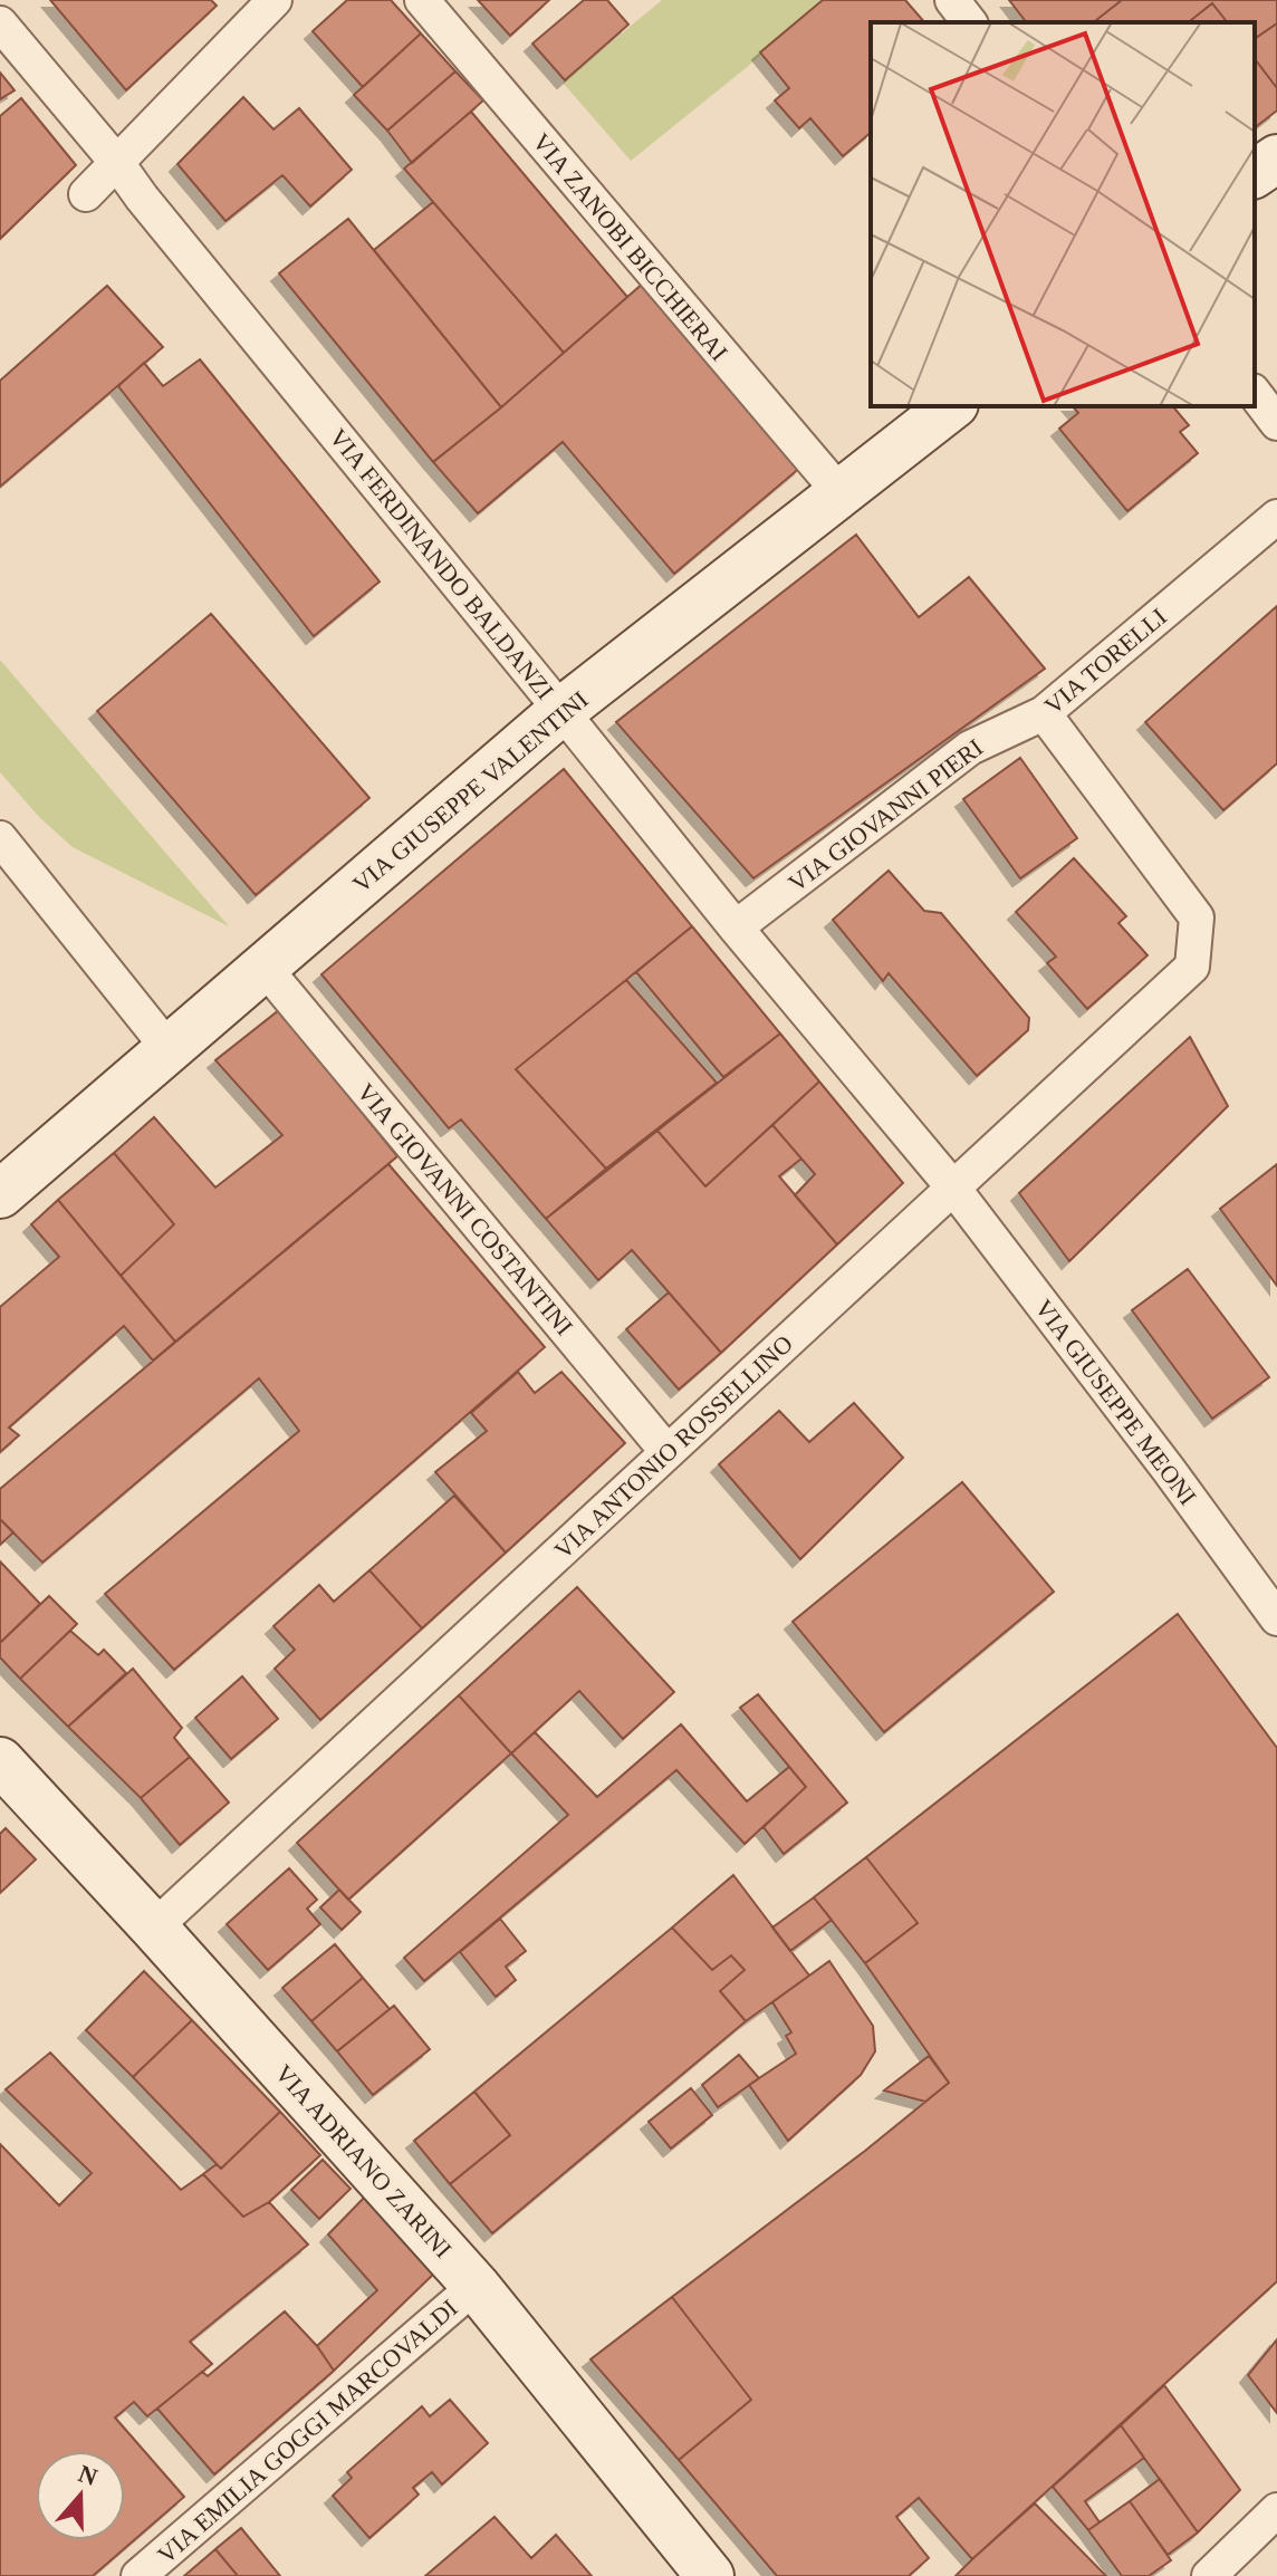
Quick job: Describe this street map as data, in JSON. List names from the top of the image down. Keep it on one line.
{"streets":{"street":["VIA ZANOBI BICCHIERAI","VIA FERDINANDO BALDANZI","VIA TORELLI","VIA GIUSEPPE VALENTINI","VIA GIOVANNI PIERI","VIA GIOVANNI COSTANTINI","VIA GIUSEPPE MEONI","VIA ANTONIO ROSSELLINO","VIA ADRIANO ZARINI","VIA EMILIA GOGGI MARCOVALDI"]},"crossings":[["VIA ZANOBI BICCHIERAI","VIA GIUSEPPE VALENTINI"],["VIA FERDINANDO BALDANZI","VIA GIUSEPPE VALENTINI"],["VIA FERDINANDO BALDANZI","VIA GIOVANNI PIERI"],["VIA FERDINANDO BALDANZI","VIA GIUSEPPE MEONI"],["VIA FERDINANDO BALDANZI","VIA ANTONIO ROSSELLINO"],["VIA TORELLI","VIA GIOVANNI PIERI"],["VIA TORELLI","VIA ANTONIO ROSSELLINO"],["VIA GIUSEPPE VALENTINI","VIA GIOVANNI COSTANTINI"],["VIA GIOVANNI COSTANTINI","VIA ANTONIO ROSSELLINO"],["VIA GIUSEPPE MEONI","VIA ANTONIO ROSSELLINO"],["VIA ANTONIO ROSSELLINO","VIA ADRIANO ZARINI"],["VIA ADRIANO ZARINI","VIA EMILIA GOGGI MARCOVALDI"]],"north":"top"}
